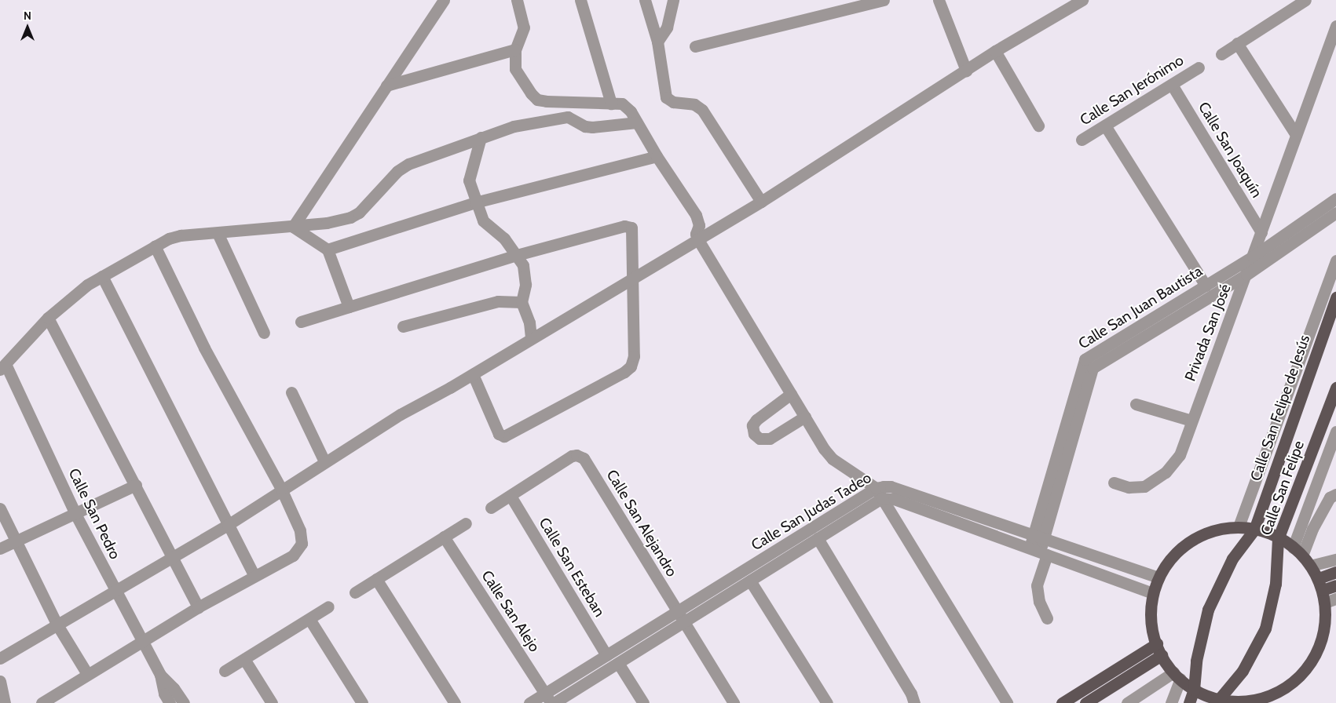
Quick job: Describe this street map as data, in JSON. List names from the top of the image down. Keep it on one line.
{"streets":{"main road":["Calle San Felipe de Jesús","Calle San Felipe"],"street":["Calle San Jerónimo","Calle San Joaquín","Calle San Juan Bautista","Privada San José","Calle San Judas Tadeo","Calle San Pedro","Calle San Alejandro","Calle San Esteban","Calle San Alejo"]},"crossings":[["Calle San Jerónimo","Calle San Joaquín"],["Calle San Joaquín","Privada San José"],["Calle San Juan Bautista","Privada San José"],["Calle San Juan Bautista","Calle San Judas Tadeo"],["Calle San Felipe de Jesús","Calle San Felipe"],["Calle San Judas Tadeo","Calle San Alejandro"],["Calle San Judas Tadeo","Calle San Esteban"],["Calle San Judas Tadeo","Calle San Alejo"],["Calle San Alejandro","Calle San Esteban"]],"north":"top"}
